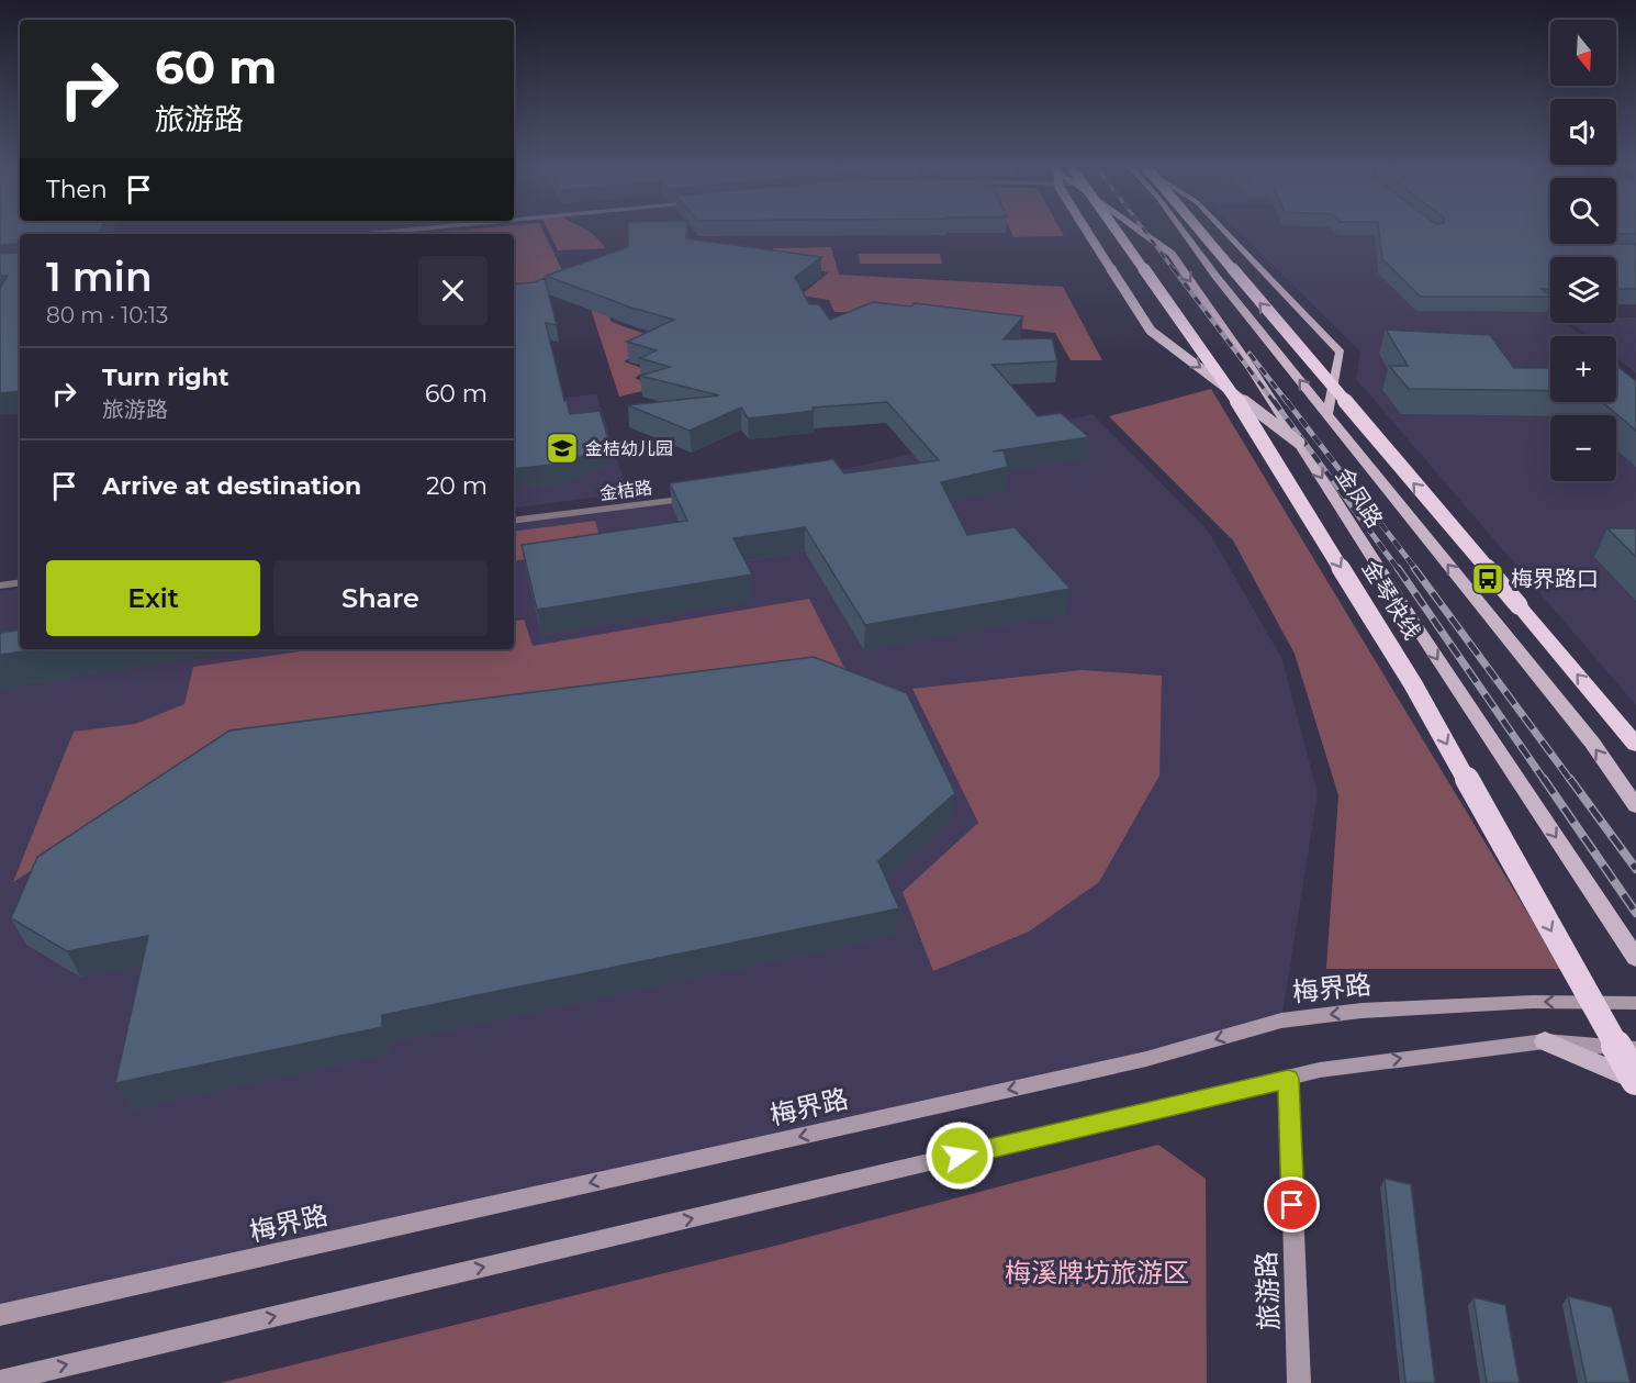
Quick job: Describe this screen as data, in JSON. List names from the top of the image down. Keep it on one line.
{"streets":{"highway":["金琴快线"],"main road":["金凤路","梅界路","旅游路"],"street":["金桔路"]},"parks":["梅溪牌坊旅游区"],"places":{"school or university":["金桔幼儿园"],"bus stop":["梅界路口"]},"north":"bottom","page":{"map_buttons":["+","−"],"turn":["60 m","旅游路"],"then":"Then","heading":["1 min","80 m · 10:13"],"list":[{"name":"Turn right","note":"旅游路","value":"60 m"},{"name":"Arrive at destination","value":"20 m"}],"buttons":["Exit","Share"]}}
